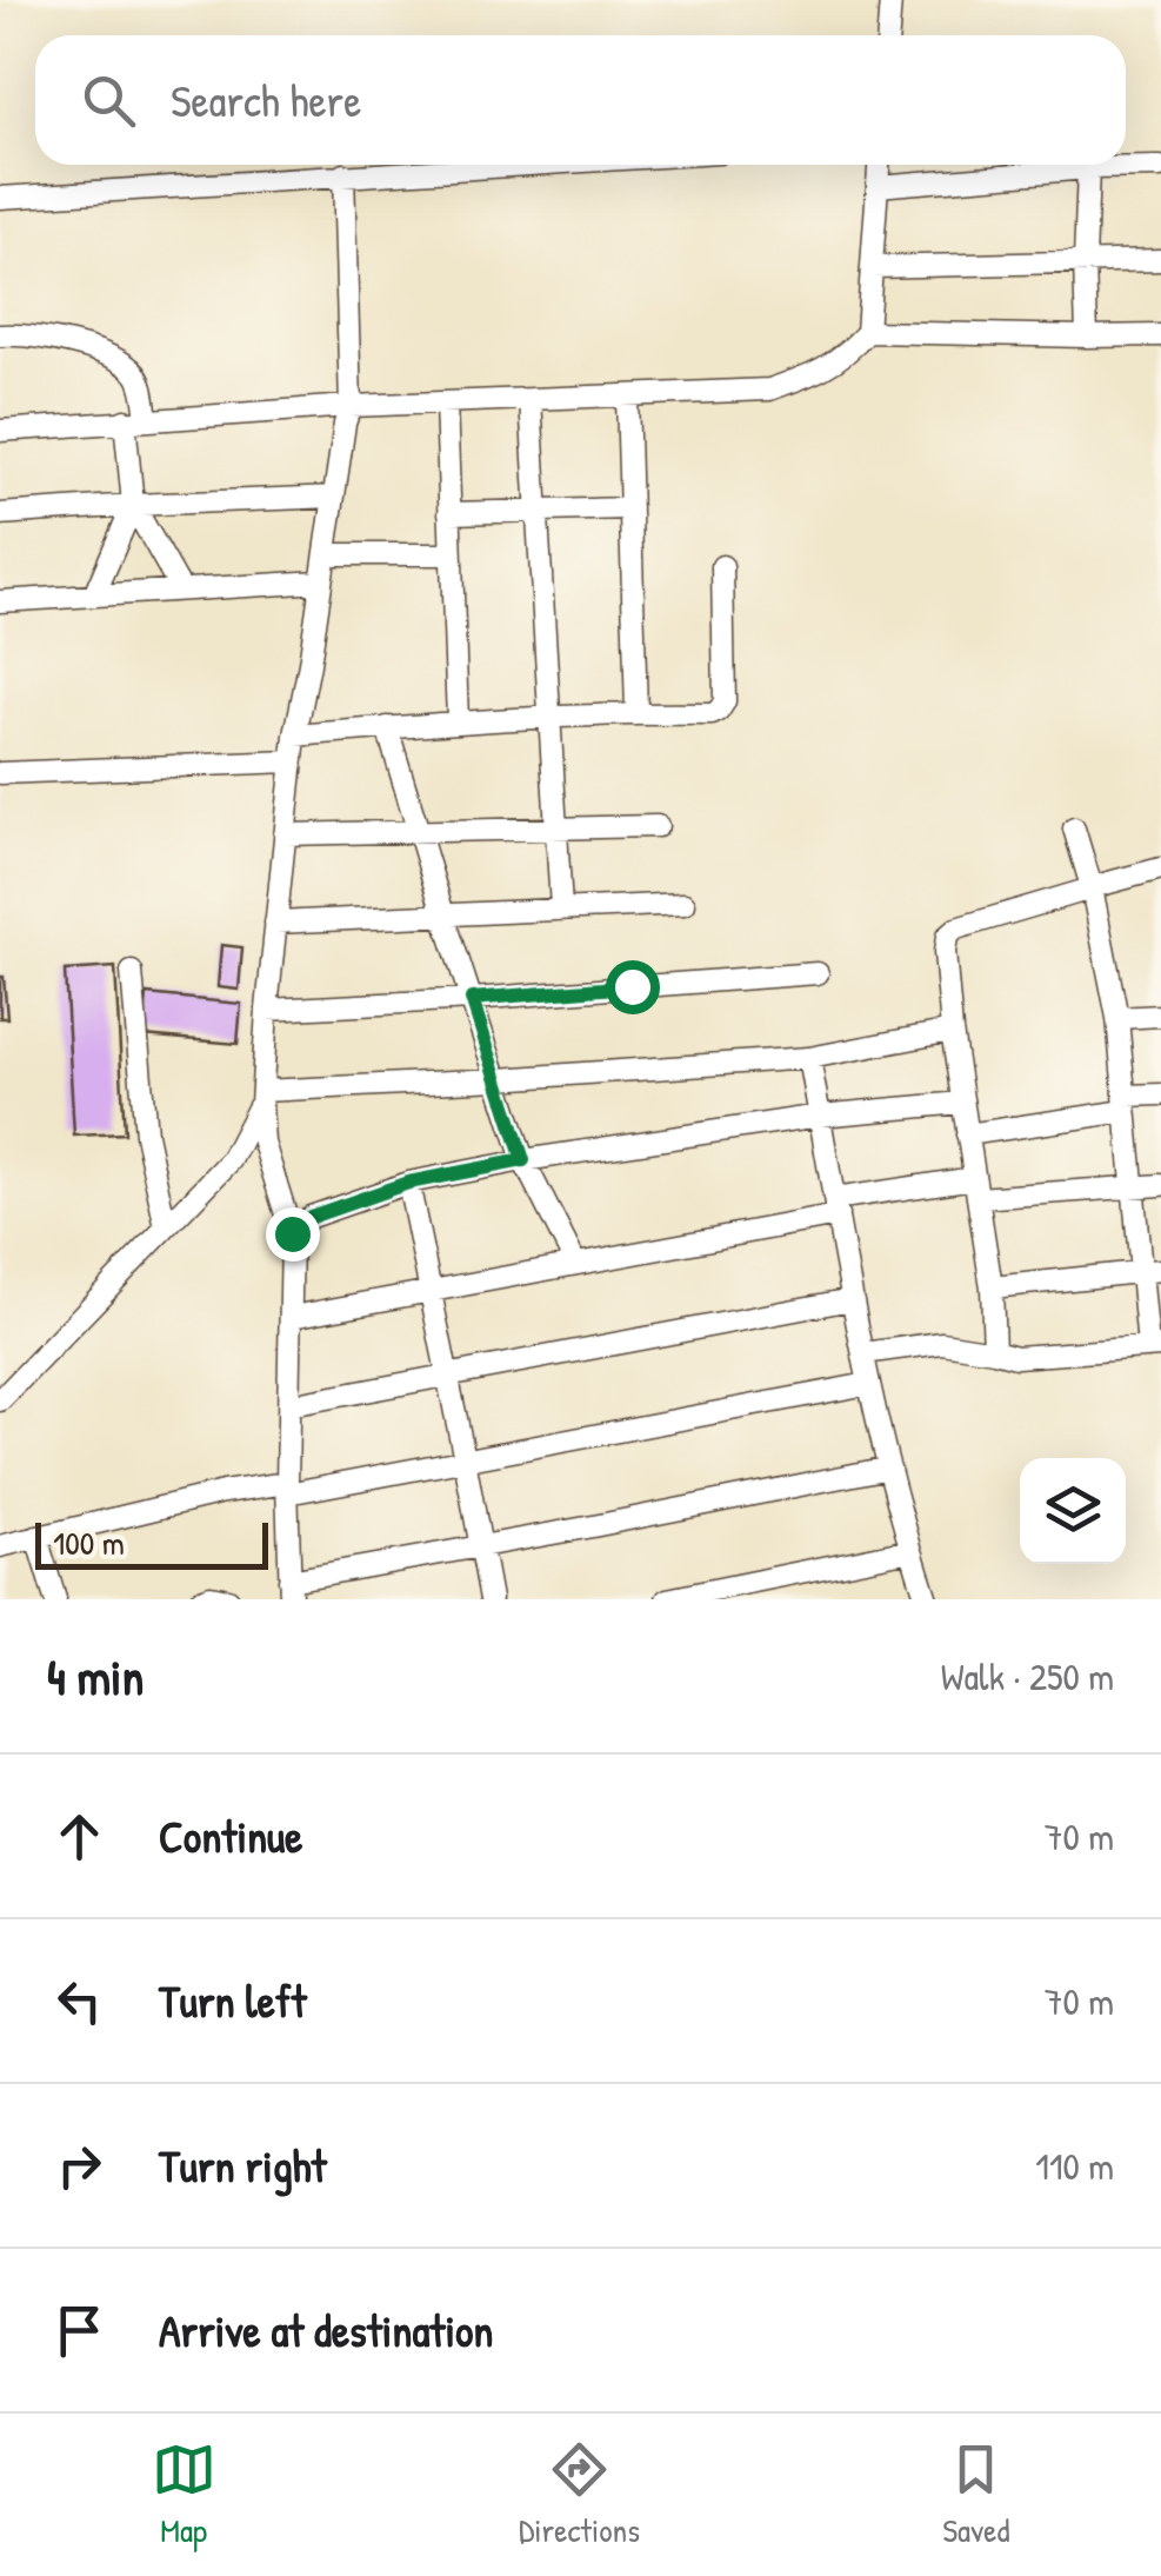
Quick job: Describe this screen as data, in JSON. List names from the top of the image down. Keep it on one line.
{"scale_bar":"100 m","page":{"search":"Search here","scale":"100 m","heading":["4 min","Walk · 250 m"],"list":[["Continue","70 m"],["Turn left","70 m"],["Turn right","110 m"],"Arrive at destination"],"nav":["Map","Directions","Saved"]}}
